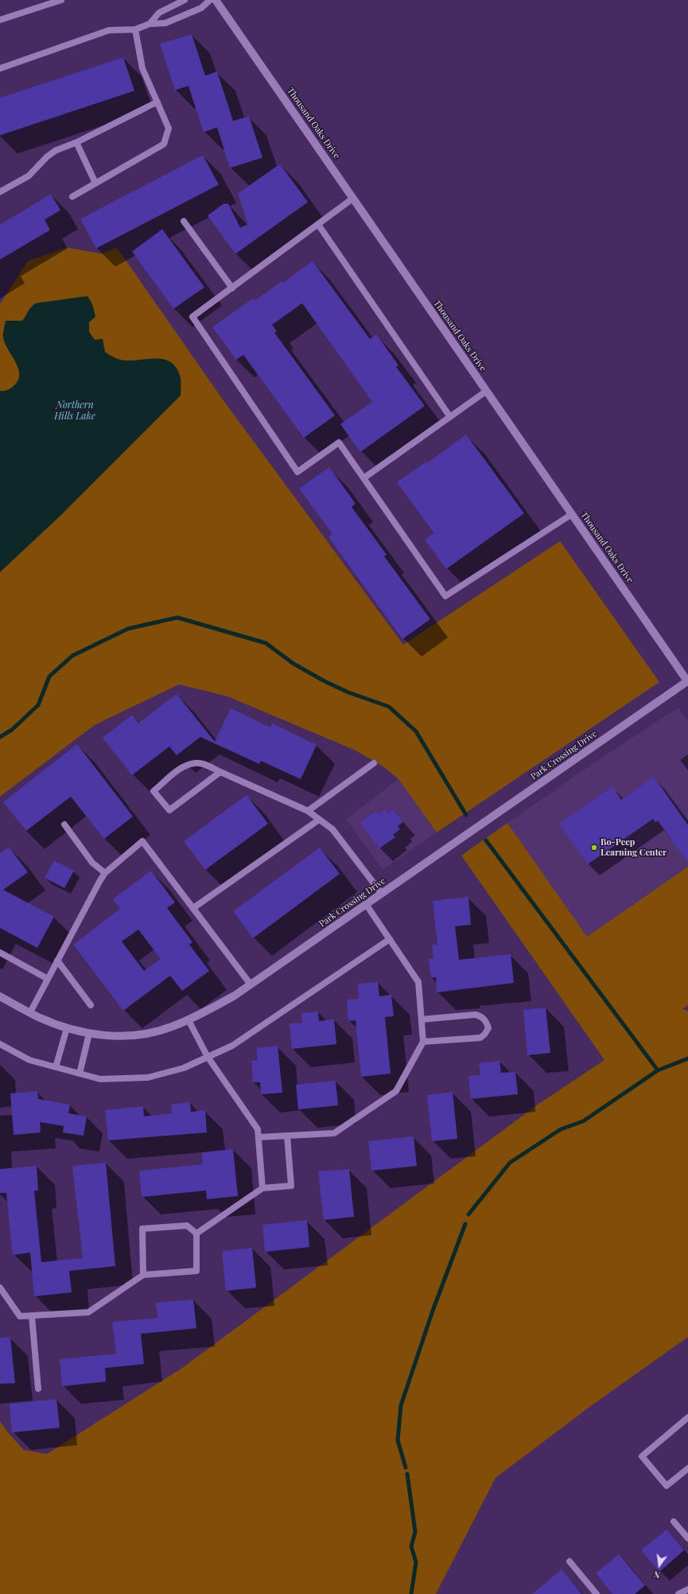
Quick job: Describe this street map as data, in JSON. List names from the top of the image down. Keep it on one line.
{"streets":{"main road":["Thousand Oaks Drive","Park Crossing Drive"]},"crossings":[["Thousand Oaks Drive","Park Crossing Drive"]],"water":["Northern Hills Lake"],"places":["Bo-Peep Learning Center"],"north":"bottom"}
